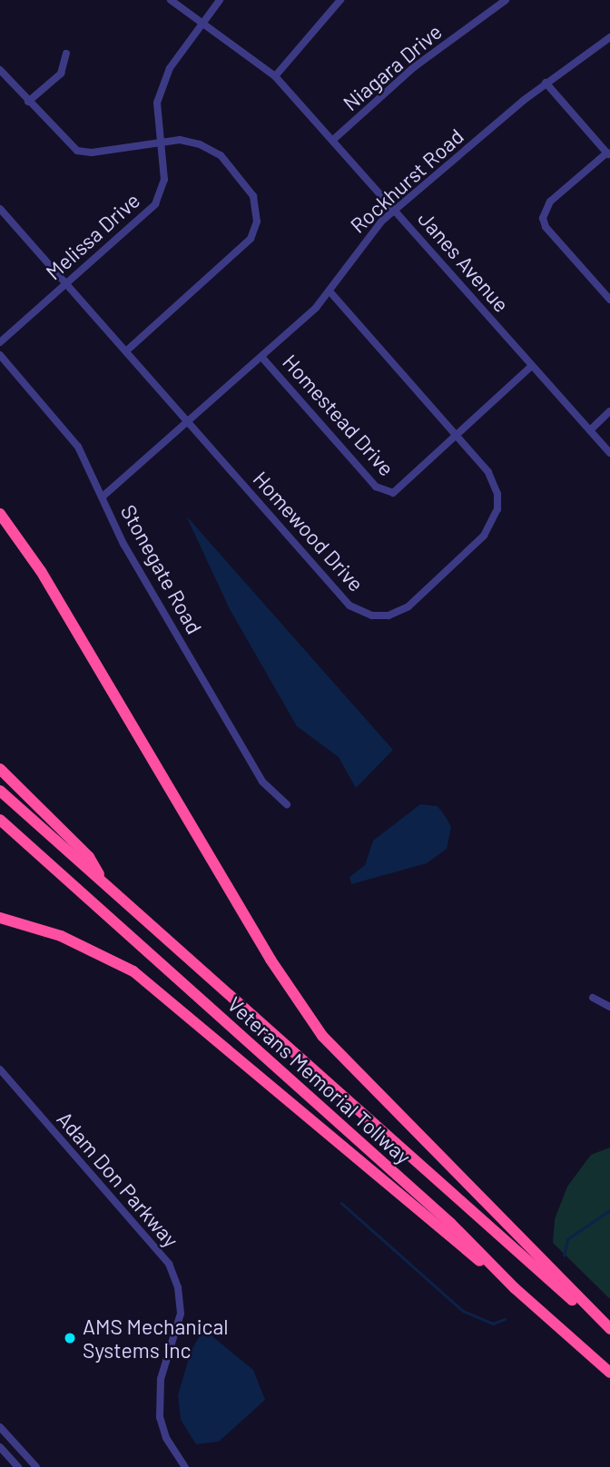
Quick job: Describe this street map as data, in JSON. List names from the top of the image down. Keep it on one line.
{"streets":{"highway":["Veterans Memorial Tollway"],"street":["Niagara Drive","Rockhurst Road","Melissa Drive","Janes Avenue","Homestead Drive","Homewood Drive","Stonegate Road","Adam Don Parkway"]},"crossings":[["Niagara Drive","Janes Avenue"],["Rockhurst Road","Janes Avenue"],["Rockhurst Road","Homestead Drive"],["Rockhurst Road","Homewood Drive"],["Rockhurst Road","Stonegate Road"],["Melissa Drive","Janes Avenue"],["Melissa Drive","Homewood Drive"],["Janes Avenue","Homestead Drive"],["Homestead Drive","Homewood Drive"]],"places":["AMS Mechanical Systems Inc"]}
